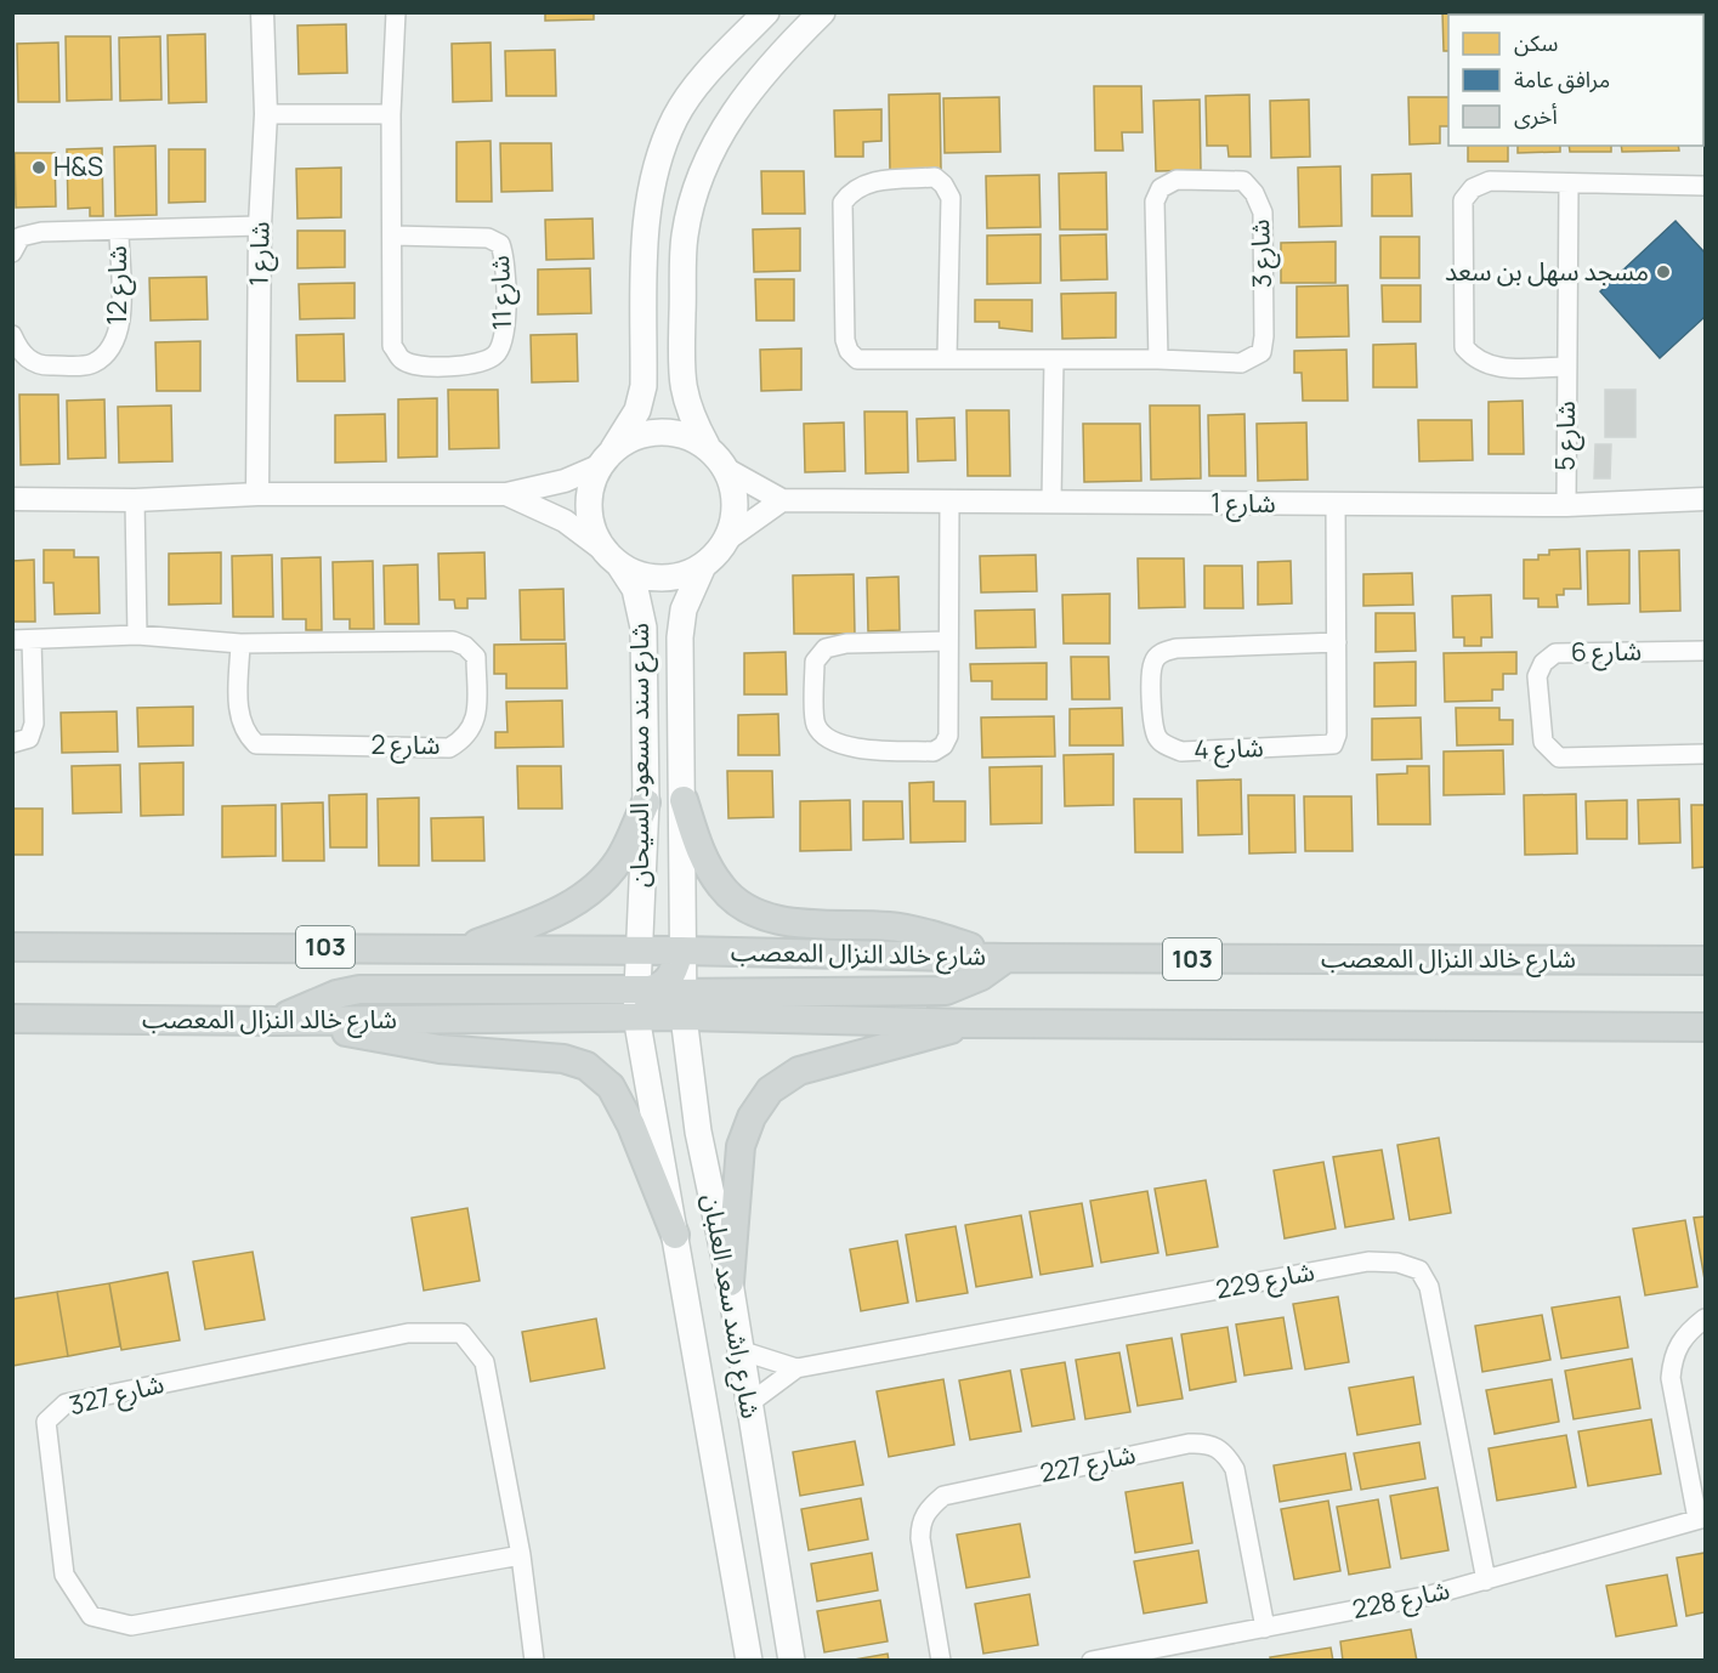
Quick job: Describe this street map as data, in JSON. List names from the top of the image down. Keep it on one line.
{"streets":{"main road":["شارع سند مسعود السيحان","103","شارع خالد النزال المعصب","شارع راشد سعد العلبان"],"street":["شارع 1","شارع 3","شارع 12","شارع 11","شارع 5","شارع 6","شارع 2","شارع 4","شارع 229","شارع 327","شارع 227","شارع 228"]},"crossings":[["شارع 1","شارع 12"],["شارع 1","شارع 5"],["شارع 1","شارع 4"],["شارع 1","شارع سند مسعود السيحان"],["شارع سند مسعود السيحان","شارع خالد النزال المعصب"],["شارع سند مسعود السيحان","شارع راشد سعد العلبان"],["شارع خالد النزال المعصب","شارع راشد سعد العلبان"],["شارع 229","شارع راشد سعد العلبان"],["شارع 229","شارع 228"],["شارع 227","شارع 228"]],"places":["H&S","مسجد سهل بن سعد"],"legend":["سكن","مرافق عامة","أخرى"]}
